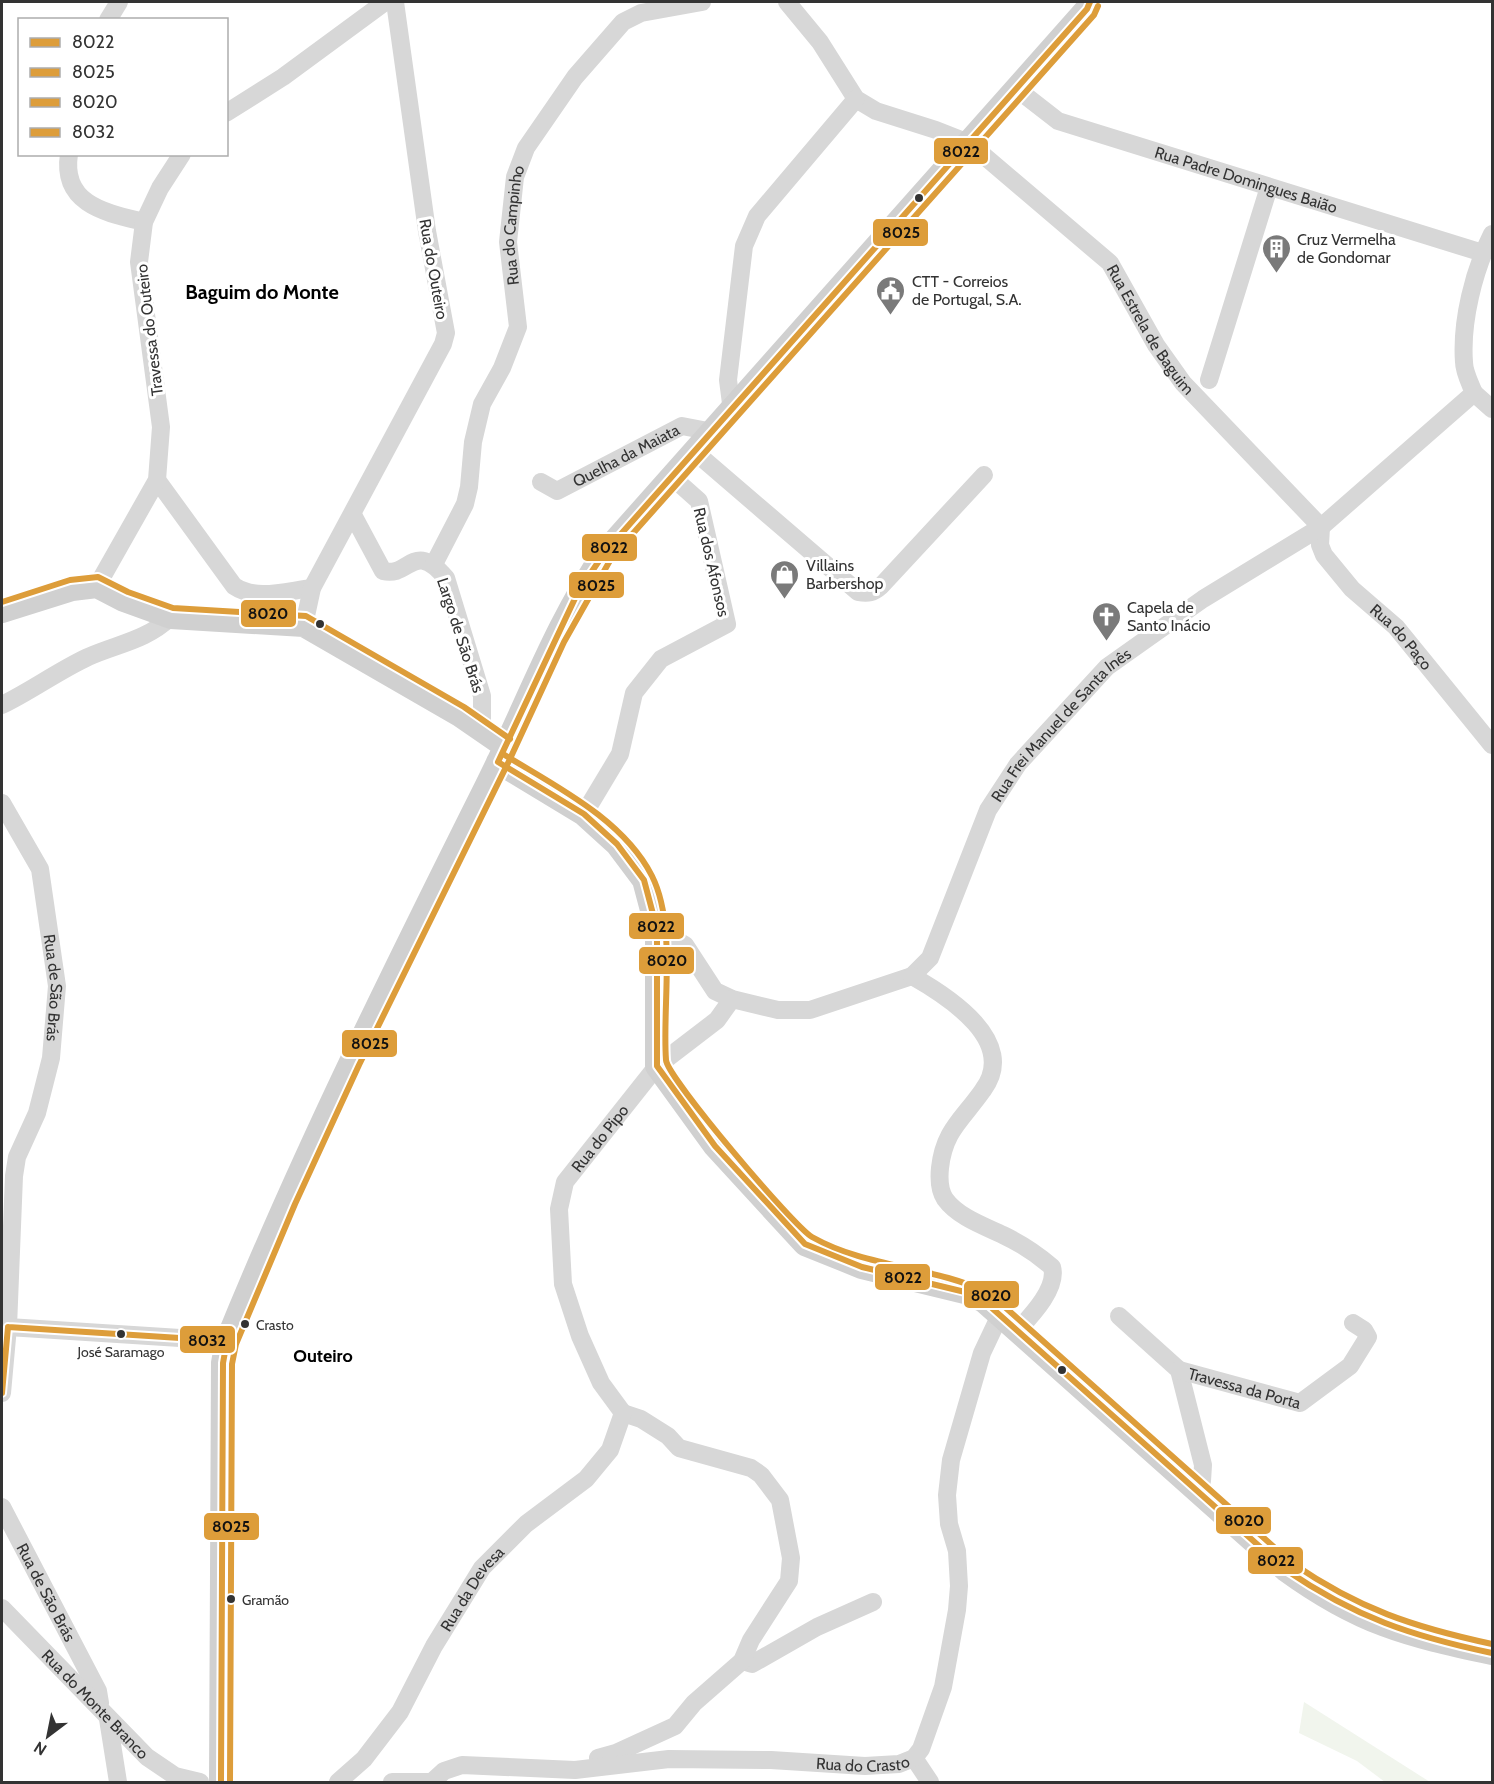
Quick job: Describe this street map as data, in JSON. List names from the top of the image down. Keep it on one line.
{"streets":{"main road":["Largo de São Brás"],"street":["Rua Padre Domingues Baião","Rua do Campinho","Rua do Outeiro","Rua Estrela de Baguim","Travessa do Outeiro","Quelha da Maiata","Rua dos Afonsos","Rua do Paço","Rua Frei Manuel de Santa Inês","Rua de São Brás","Rua do Pipo","Travessa da Porta","Rua da Devesa","Rua do Monte Branco","Rua do Crasto"]},"crossings":[["Rua do Campinho","Largo de São Brás"],["Rua do Outeiro","Largo de São Brás"],["Rua Estrela de Baguim","Rua do Paço"],["Rua Estrela de Baguim","Rua Frei Manuel de Santa Inês"],["Rua dos Afonsos","Largo de São Brás"],["Largo de São Brás","Rua do Pipo"],["Rua do Paço","Rua Frei Manuel de Santa Inês"],["Rua Frei Manuel de Santa Inês","Rua do Crasto"],["Rua de São Brás","Rua do Monte Branco"],["Rua do Pipo","Rua da Devesa"]],"districts":["Baguim do Monte","Outeiro"],"places":{"building":["Cruz Vermelha de Gondomar"],"public building":["CTT - Correios de Portugal, S.A."],"shop":["Villains Barbershop"],"church":["Capela de Santo Inácio"],"other":["Crasto","José Saramago","Gramão"]},"lines":["transit line 8022","transit line 8025","transit line 8020","transit line 8032"],"legend":["8022","8025","8020","8032"],"north":"bottom left"}
